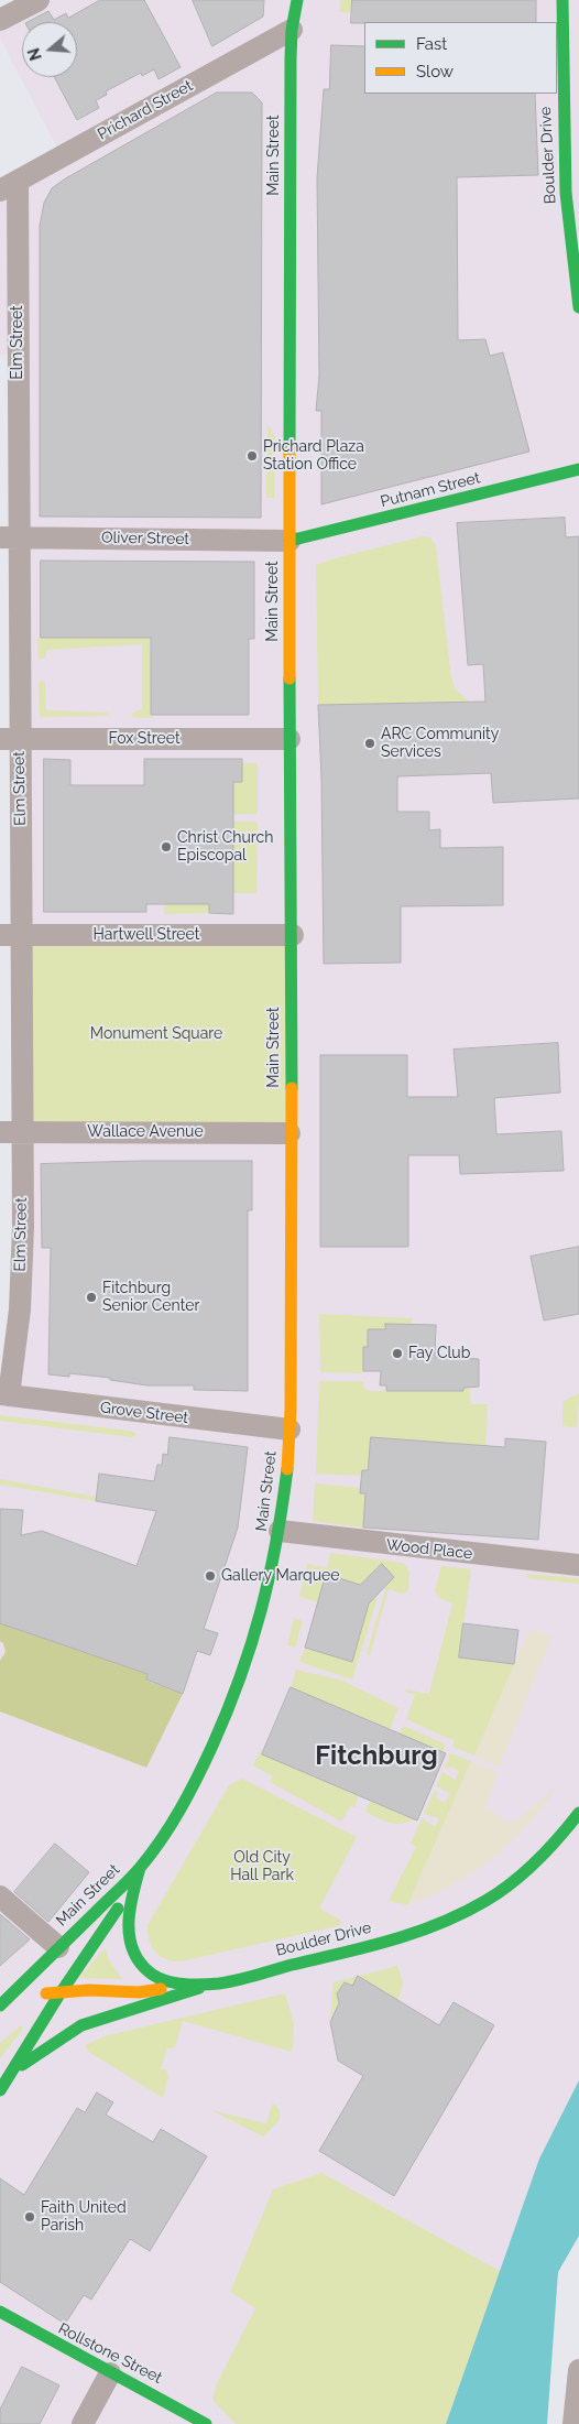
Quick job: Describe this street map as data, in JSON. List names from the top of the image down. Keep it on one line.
{"streets":{"main road":["Main Street","Boulder Drive","Putnam Street","Rollstone Street"],"street":["Prichard Street","Elm Street","Oliver Street","Fox Street","Hartwell Street","Wallace Avenue","Grove Street","Wood Place"]},"crossings":[["Prichard Street","Main Street"],["Prichard Street","Elm Street"],["Main Street","Boulder Drive"],["Main Street","Putnam Street"],["Main Street","Oliver Street"],["Main Street","Fox Street"],["Main Street","Hartwell Street"],["Main Street","Wallace Avenue"],["Main Street","Grove Street"],["Main Street","Wood Place"],["Elm Street","Oliver Street"],["Elm Street","Fox Street"],["Elm Street","Hartwell Street"],["Elm Street","Wallace Avenue"],["Elm Street","Grove Street"],["Putnam Street","Oliver Street"]],"districts":["Fitchburg"],"parks":["Monument Square","Old City Hall Park"],"places":["Prichard Plaza Station Office","ARC Community Services","Christ Church Episcopal","Fitchburg Senior Center","Fay Club","Gallery Marquee","Faith United Parish"],"legend":["Fast","Slow"],"north":"left"}
